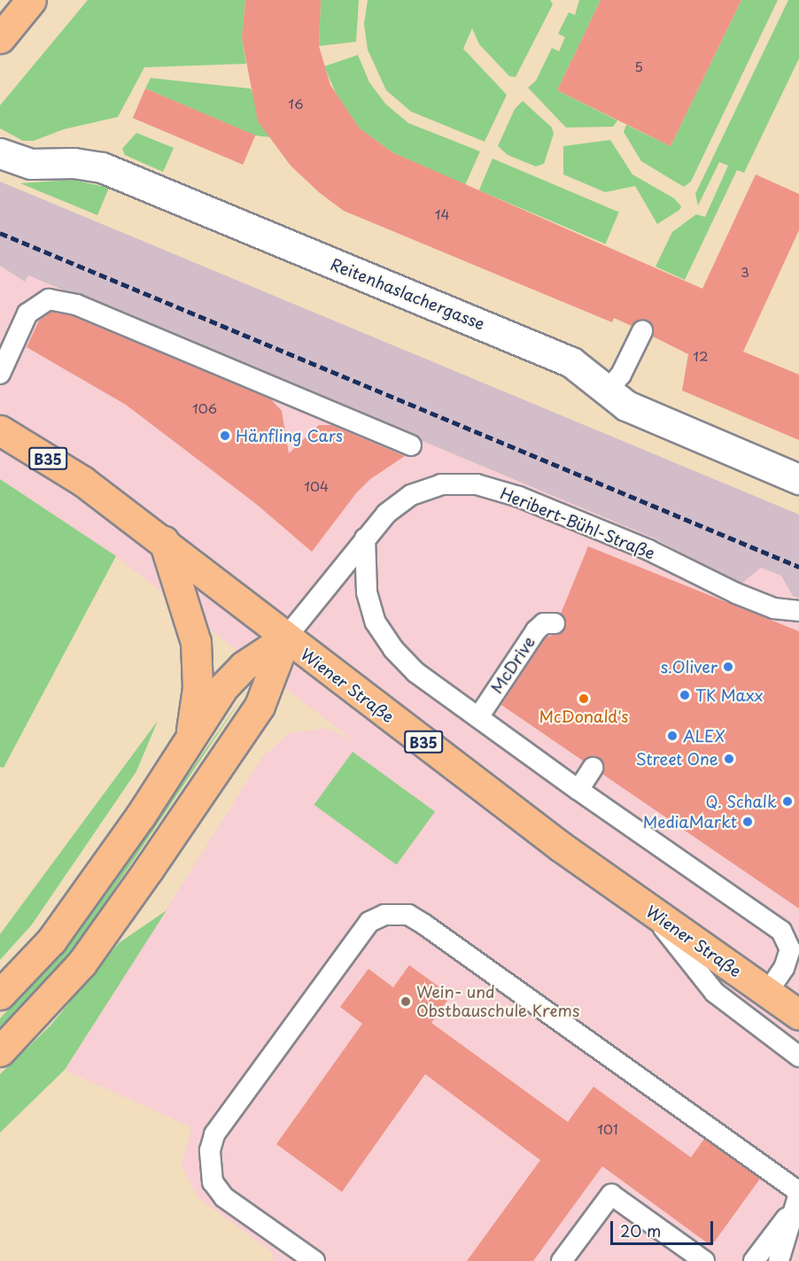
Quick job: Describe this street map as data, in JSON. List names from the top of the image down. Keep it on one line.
{"streets":{"main road":["B35","Wiener Straße"],"street":["Reitenhaslachergasse"],"lane":["Heribert-Bühl-Straße","McDrive"]},"crossings":[["Heribert-Bühl-Straße","Wiener Straße"]],"places":["Hänfling Cars","s.Oliver","TK Maxx","McDonald's","ALEX","Street One","Q. Schalk","MediaMarkt","Wein- und Obstbauschule Krems"],"house_numbers":["5","16","14","3","12","106","104","101"],"scale_bar":"20 m"}
